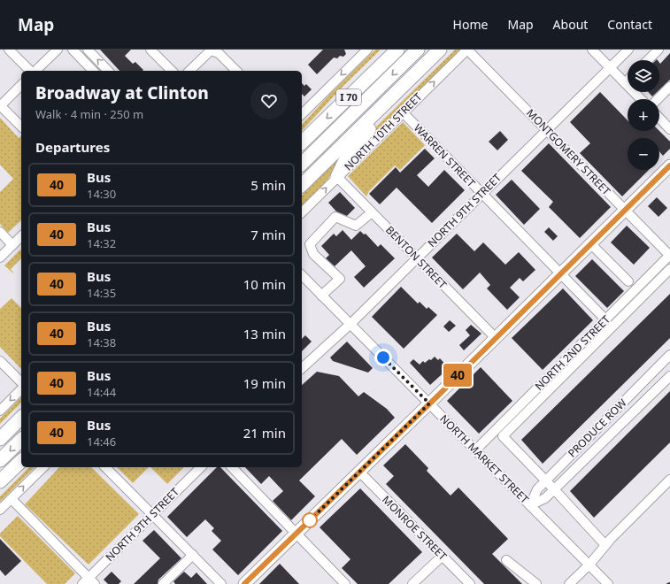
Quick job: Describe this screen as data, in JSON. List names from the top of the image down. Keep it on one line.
{"streets":{"highway":["I 70"],"street":["NORTH 10TH STREET","MONTGOMERY STREET","WARREN STREET","NORTH 9TH STREET","BENTON STREET","NORTH 2ND STREET","PRODUCE ROW","NORTH MARKET STREET","MONROE STREET"]},"crossings":[["NORTH 10TH STREET","MONTGOMERY STREET"],["NORTH 10TH STREET","WARREN STREET"],["NORTH 10TH STREET","BENTON STREET"],["MONTGOMERY STREET","NORTH 9TH STREET"],["MONTGOMERY STREET","NORTH 2ND STREET"],["WARREN STREET","NORTH 9TH STREET"],["WARREN STREET","NORTH 2ND STREET"],["NORTH 9TH STREET","BENTON STREET"],["NORTH 9TH STREET","NORTH MARKET STREET"],["NORTH 2ND STREET","NORTH MARKET STREET"],["PRODUCE ROW","NORTH MARKET STREET"]],"one_way":["NORTH 10TH STREET"],"lines":["bus line 40"],"page":{"header":"Map","nav":["Home","Map","About","Contact"],"on_map":"40","map_buttons":["+","−"],"heading":[["Broadway at Clinton","Walk · 4 min · 250 m"],"Departures"],"list":[{"mark":"40","name":"Bus","note":"14:30","value":"5 min"},{"mark":"40","name":"Bus","note":"14:32","value":"7 min"},{"mark":"40","name":"Bus","note":"14:35","value":"10 min"},{"mark":"40","name":"Bus","note":"14:38","value":"13 min"},{"mark":"40","name":"Bus","note":"14:44","value":"19 min"},{"mark":"40","name":"Bus","note":"14:46","value":"21 min"}]}}
